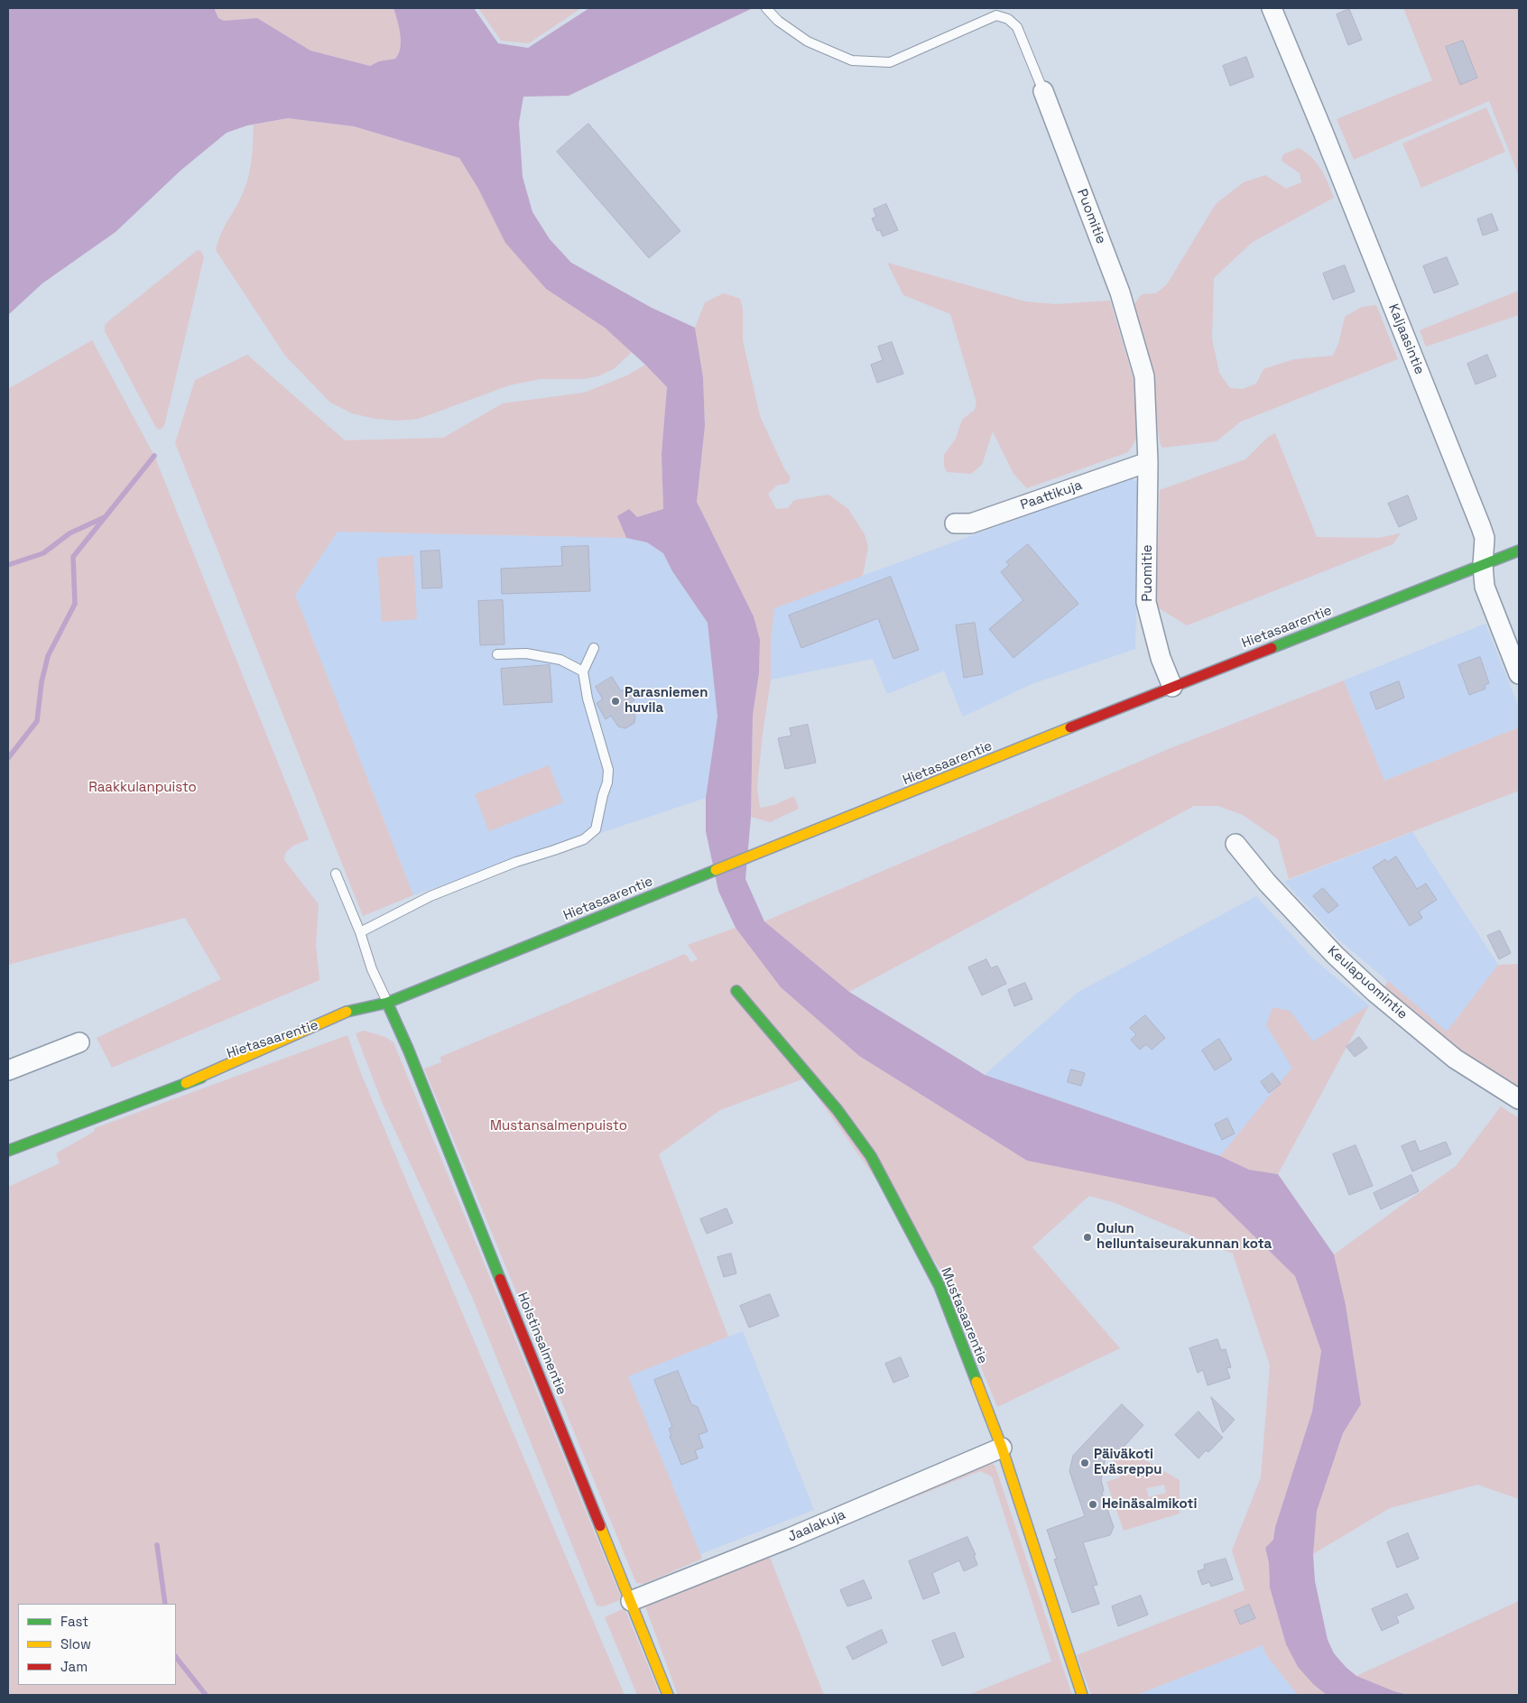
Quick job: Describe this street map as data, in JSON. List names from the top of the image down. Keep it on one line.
{"streets":{"street":["Puomitie","Kaljaasintie","Paattikuja","Hietasaarentie","Keulapuomintie","Mustasaarentie","Holstinsalmentie","Jaalakuja"]},"crossings":[["Puomitie","Paattikuja"],["Puomitie","Hietasaarentie"],["Kaljaasintie","Hietasaarentie"],["Hietasaarentie","Holstinsalmentie"],["Mustasaarentie","Jaalakuja"],["Holstinsalmentie","Jaalakuja"]],"parks":["Raakkulanpuisto","Mustansalmenpuisto"],"places":["Parasniemen huvila","Oulun helluntaiseurakunnan kota","Päiväkoti Eväsreppu","Heinäsalmikoti"],"legend":["Fast","Slow","Jam"]}
